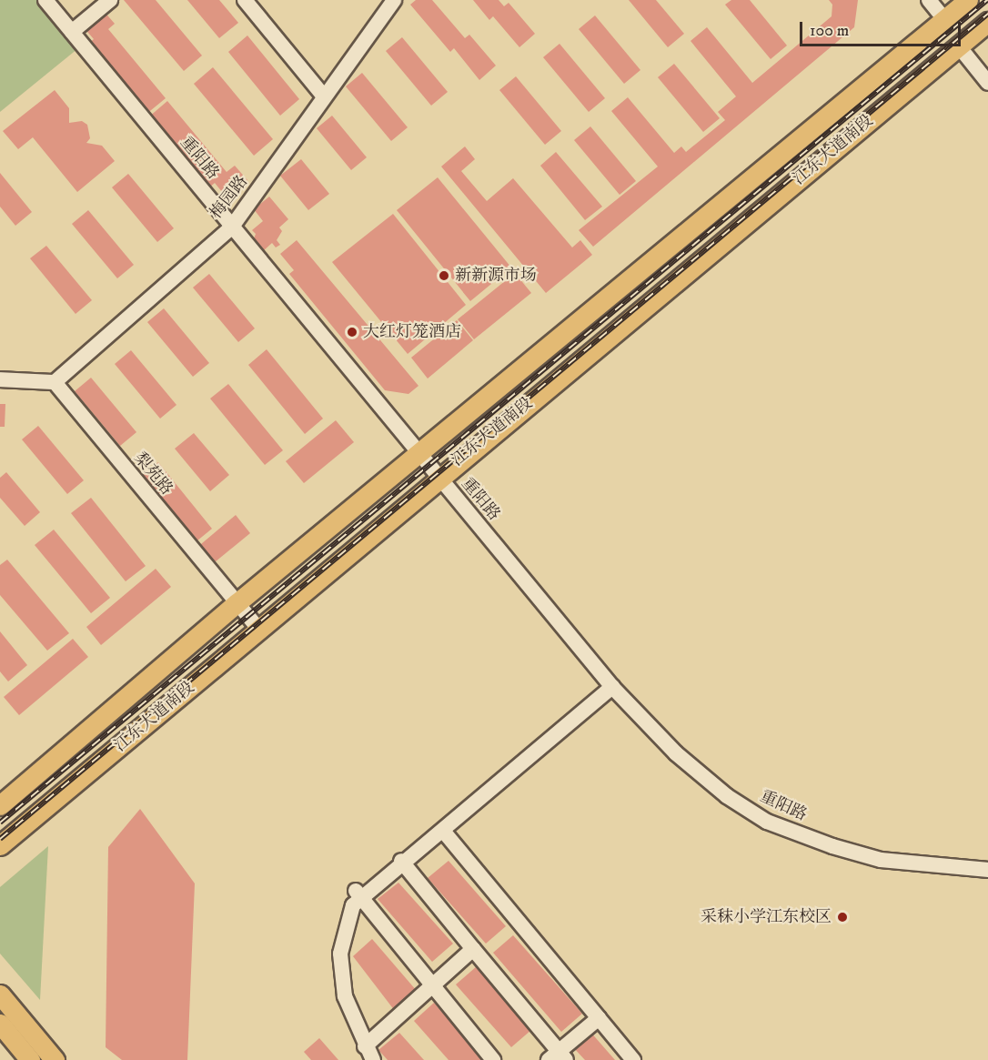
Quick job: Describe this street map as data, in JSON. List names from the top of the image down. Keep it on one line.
{"streets":{"main road":["江东大道南段"],"street":["重阳路","梅园路","梨苑路"]},"crossings":[["江东大道南段","重阳路"],["江东大道南段","梨苑路"],["重阳路","梅园路"],["梅园路","梨苑路"]],"places":["新新源市场","大红灯笼酒店","采秣小学江东校区"],"scale_bar":"100 m"}
